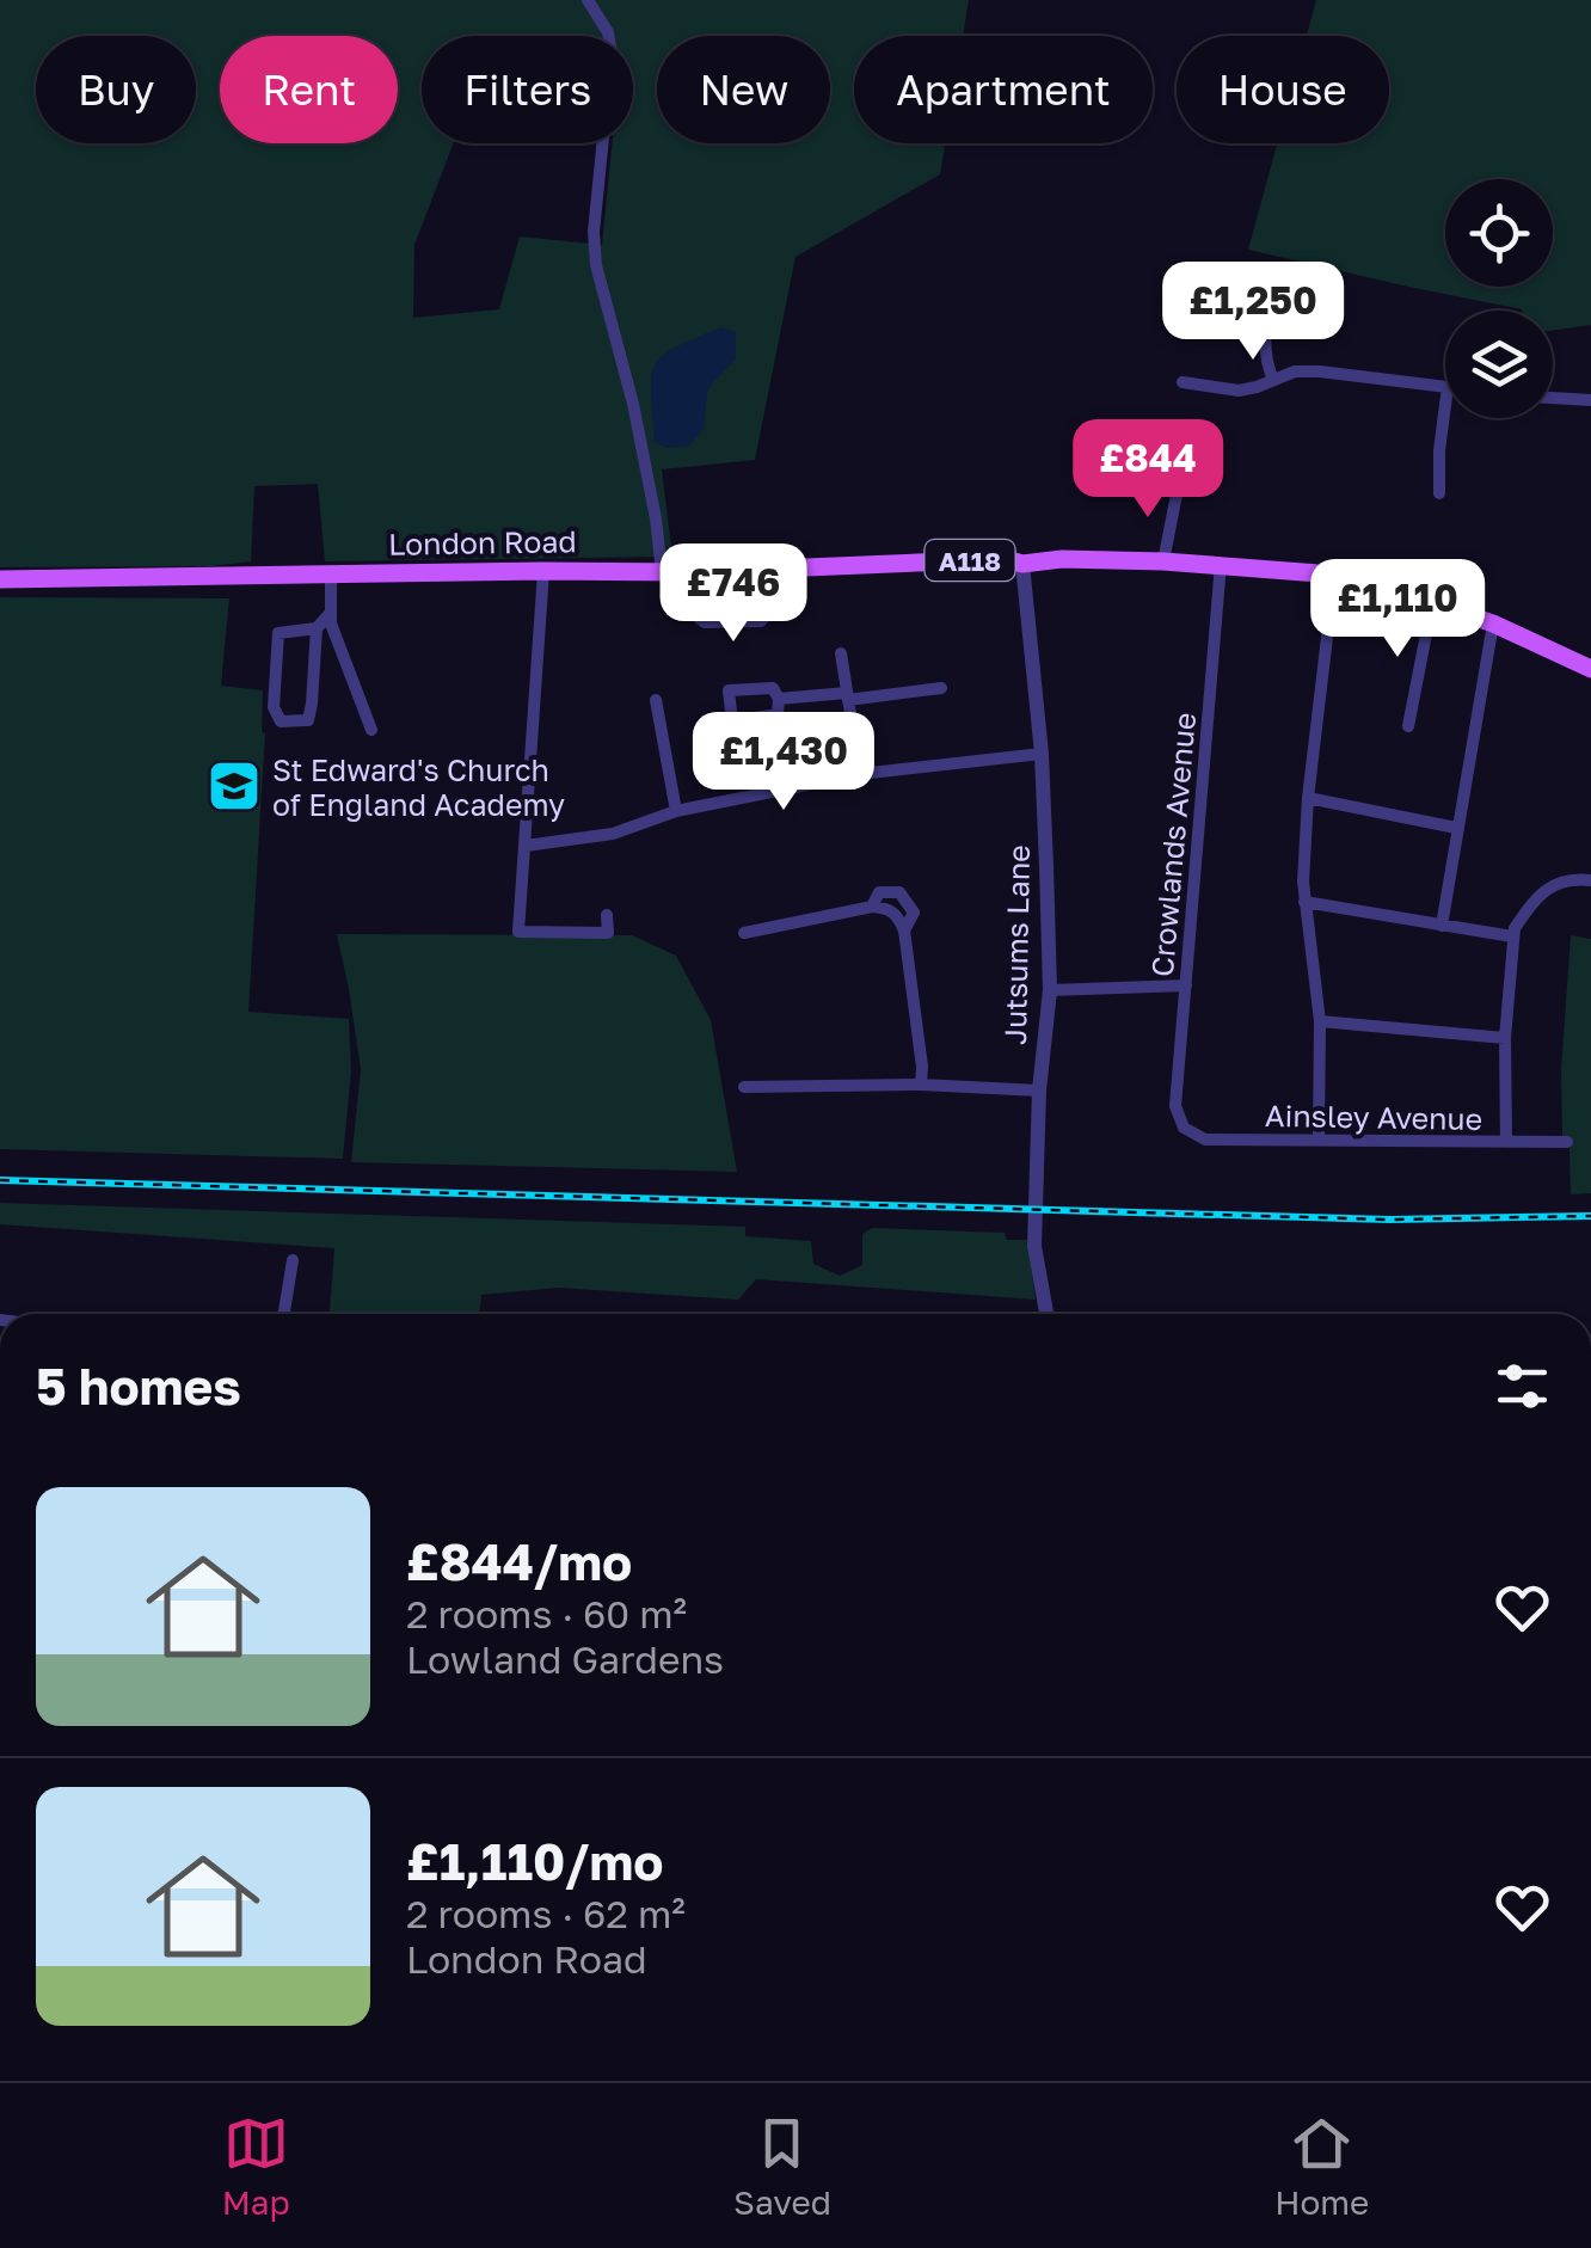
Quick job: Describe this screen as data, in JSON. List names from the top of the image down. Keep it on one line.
{"streets":{"main road":["London Road","A118"],"street":["Crowlands Avenue","Jutsums Lane","Ainsley Avenue"]},"crossings":[["London Road","Crowlands Avenue"],["London Road","Jutsums Lane"],["Crowlands Avenue","Ainsley Avenue"]],"places":{"school or university":["St Edward's Church of England Academy"]},"page":{"chip":["Buy","Rent","Filters","New","Apartment","House"],"price":["£1,250","£844","£746","£1,110","£1,430"],"heading":"5 homes","list":[{"name":"£844/mo","note":"2 rooms · 60 m² · Lowland Gardens"},{"name":"£1,110/mo","note":"2 rooms · 62 m² · London Road"}],"tabs":["Map","Saved","Home"]}}
